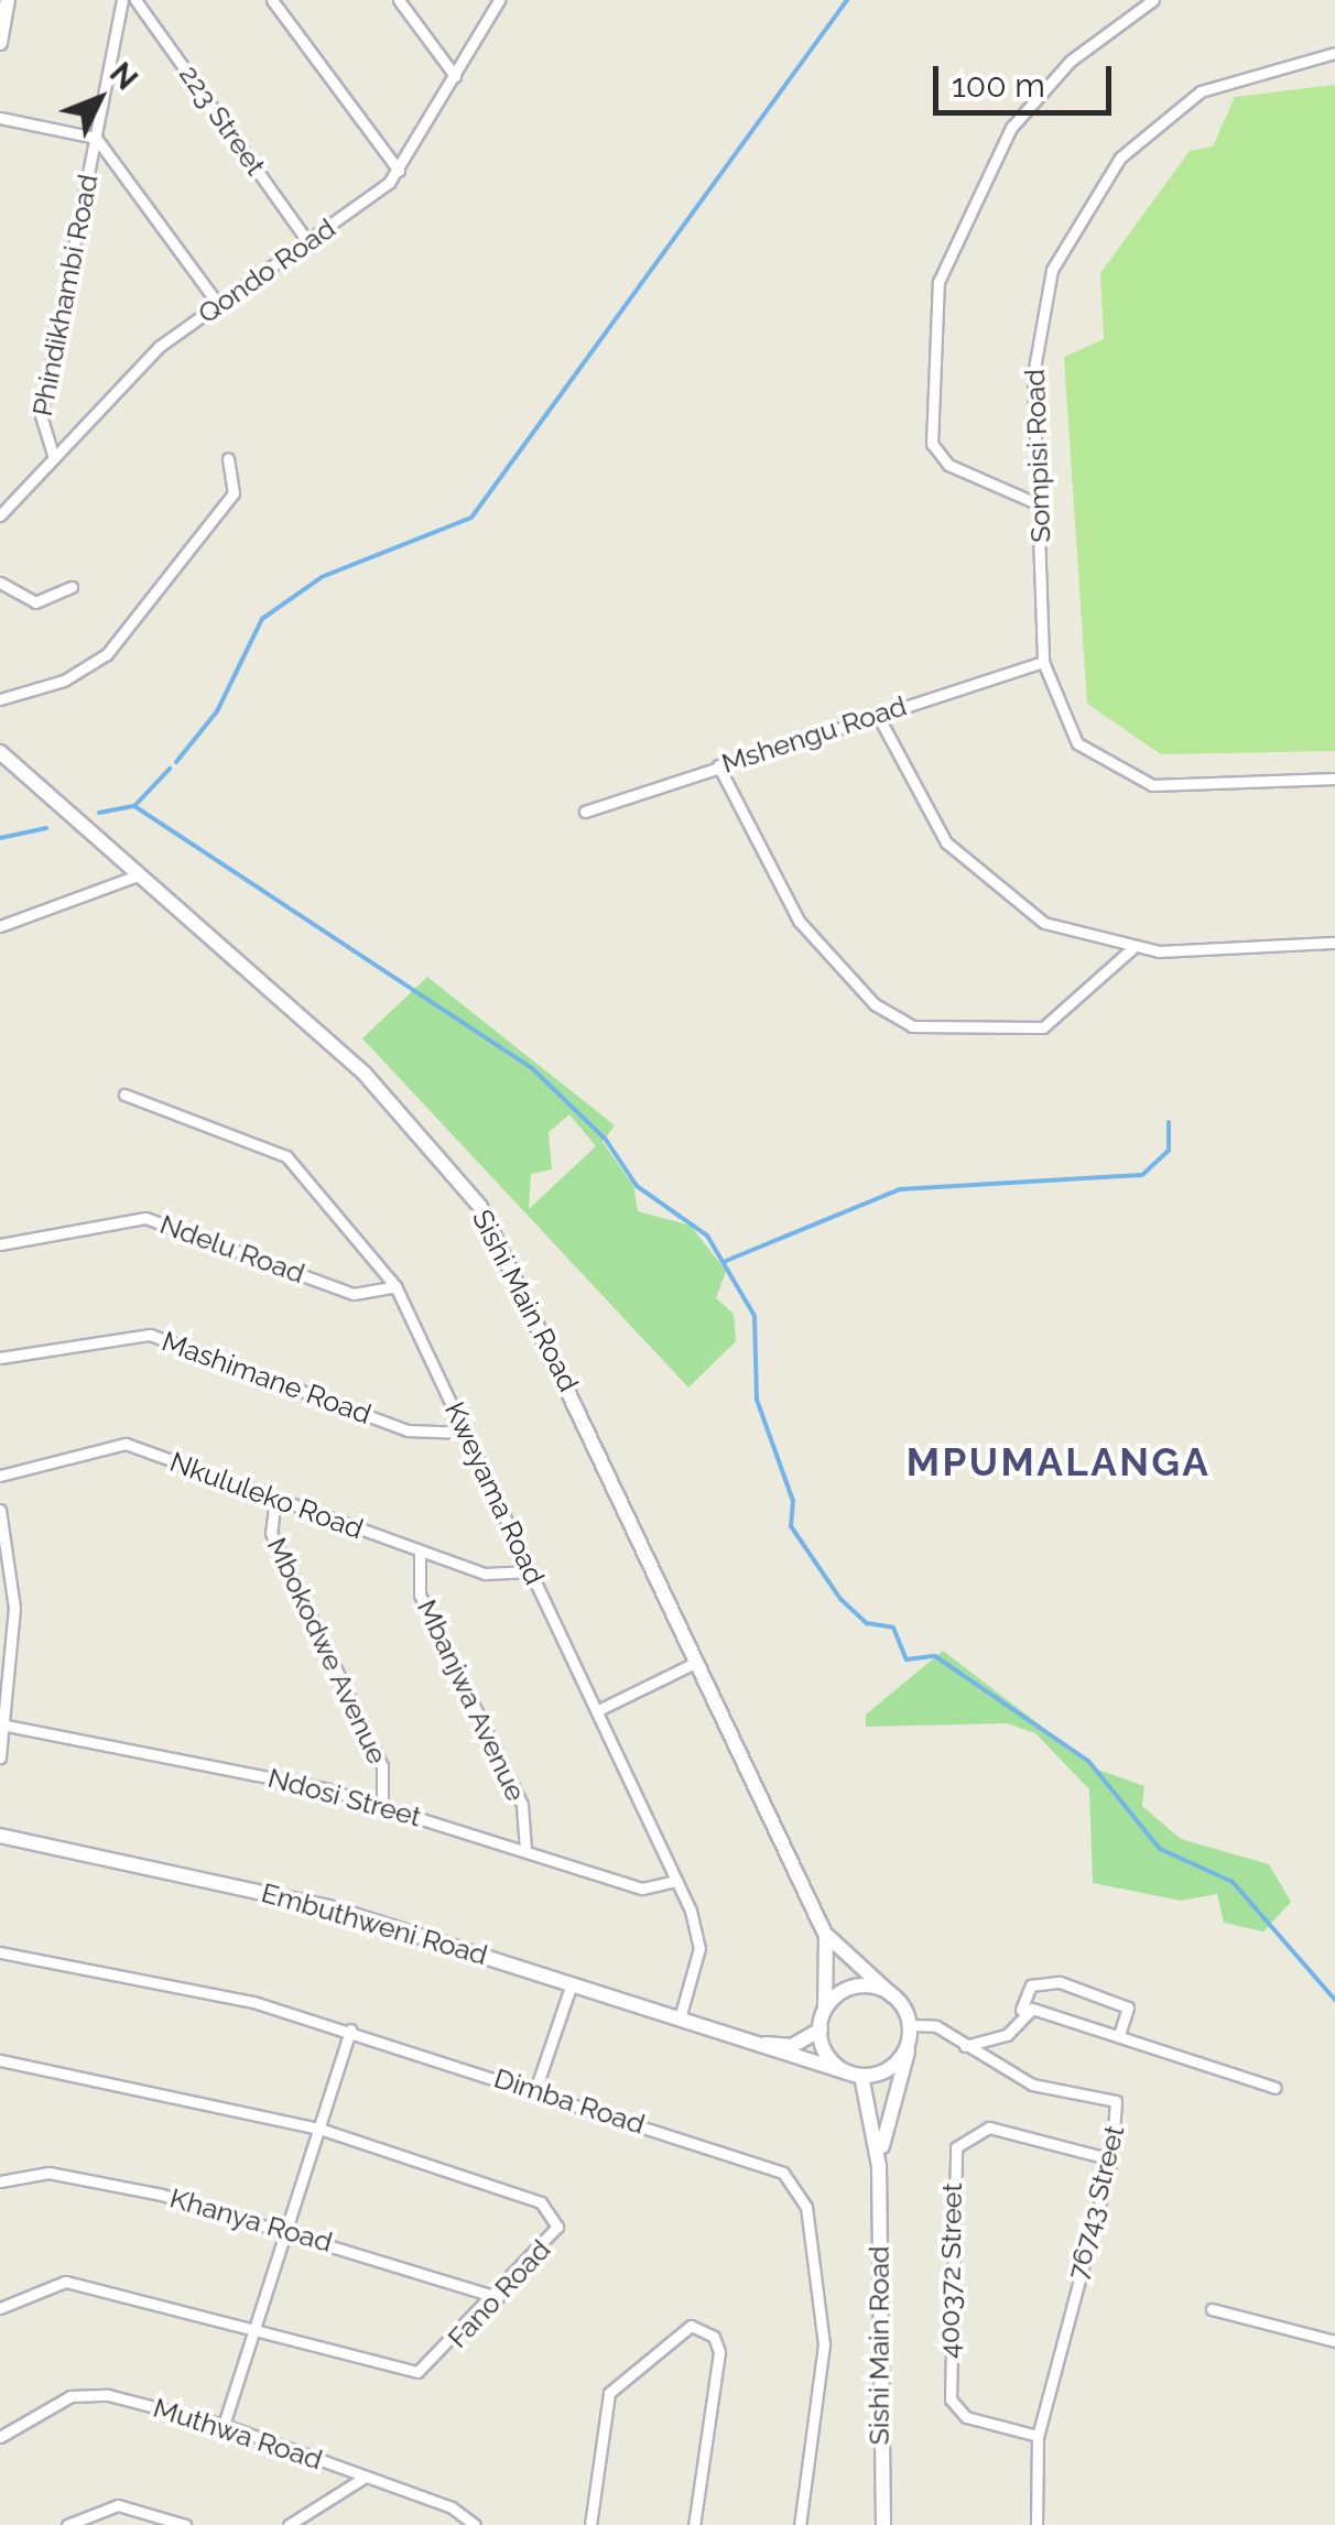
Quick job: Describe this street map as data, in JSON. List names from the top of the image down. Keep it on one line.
{"streets":{"street":["223 Street","Qondo Road","Phindikhambi Road","Sompisi Road","Mshengu Road","Ndelu Road","Sishi Main Road","Mashimane Road","Kweyama Road","Nkululeko Road","Mbokodwe Avenue","Mbanjwa Avenue","Ndosi Street","Embuthweni Road","Dimba Road","76743 Street","Khanya Road","400372 Street","Fano Road","Muthwa Road"]},"crossings":[["223 Street","Qondo Road"],["Qondo Road","Phindikhambi Road"],["Sompisi Road","Mshengu Road"],["Ndelu Road","Kweyama Road"],["Sishi Main Road","Embuthweni Road"],["Sishi Main Road","76743 Street"],["Mashimane Road","Kweyama Road"],["Kweyama Road","Nkululeko Road"],["Kweyama Road","Ndosi Street"],["Kweyama Road","Embuthweni Road"],["Nkululeko Road","Mbokodwe Avenue"],["Nkululeko Road","Mbanjwa Avenue"],["Mbokodwe Avenue","Ndosi Street"],["Mbanjwa Avenue","Ndosi Street"],["Embuthweni Road","76743 Street"],["76743 Street","400372 Street"],["Khanya Road","Fano Road"]],"districts":["MPUMALANGA"],"scale_bar":"100 m","north":"top right"}
